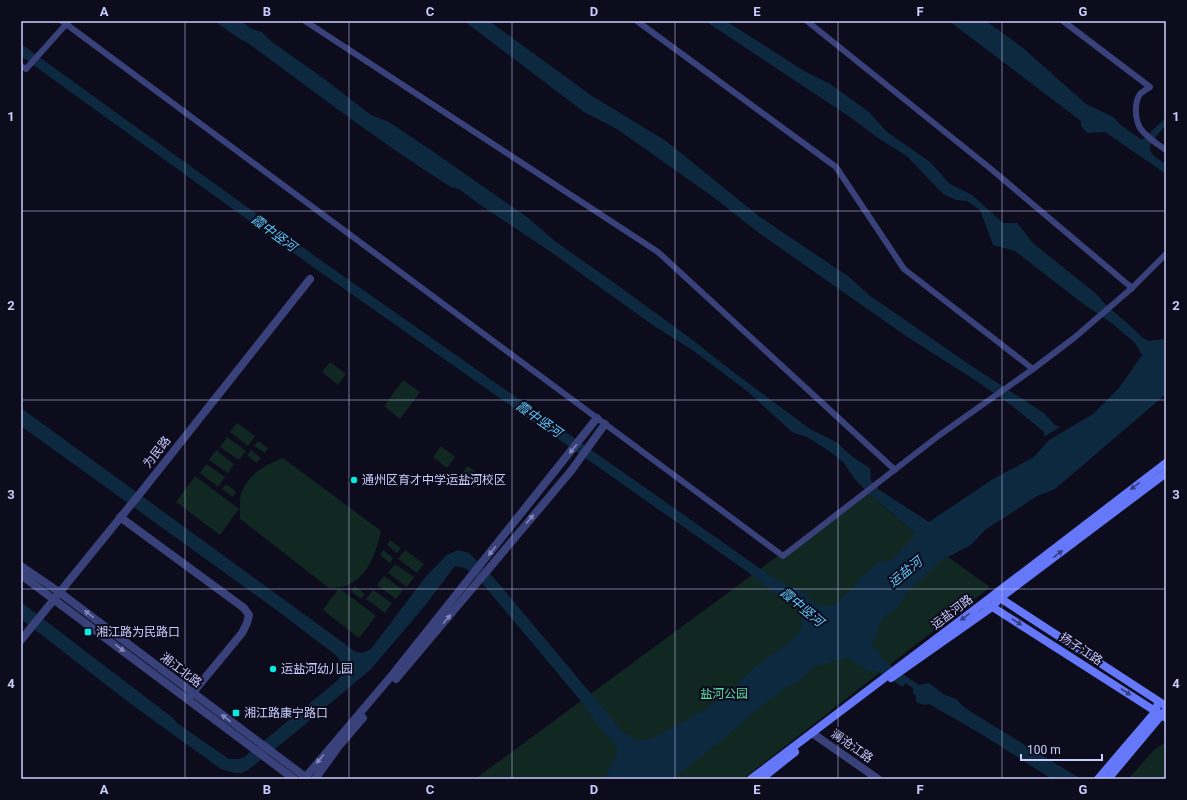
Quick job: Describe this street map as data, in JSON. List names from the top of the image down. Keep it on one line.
{"streets":{"main road":["运盐河路","扬子江路"],"street":["为民路","湘江北路","澜沧江路"]},"crossings":[["为民路","湘江北路"],["运盐河路","扬子江路"],["运盐河路","澜沧江路"]],"water":["霞中竖河","运盐河"],"parks":["盐河公园"],"places":{"other":["通州区育才中学运盐河校区","运盐河幼儿园"],"transit":["湘江路为民路口","湘江路康宁路口"]},"scale_bar":"100 m","grid":{"columns":["A","B","C","D","E","F","G"],"rows":["1","2","3","4"]}}
